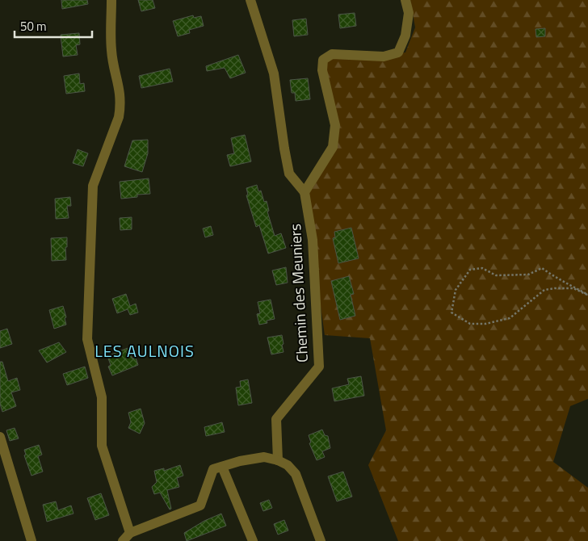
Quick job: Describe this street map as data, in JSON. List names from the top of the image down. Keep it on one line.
{"streets":{"street":["Chemin des Meuniers"]},"districts":["LES AULNOIS"],"scale_bar":"50 m"}
